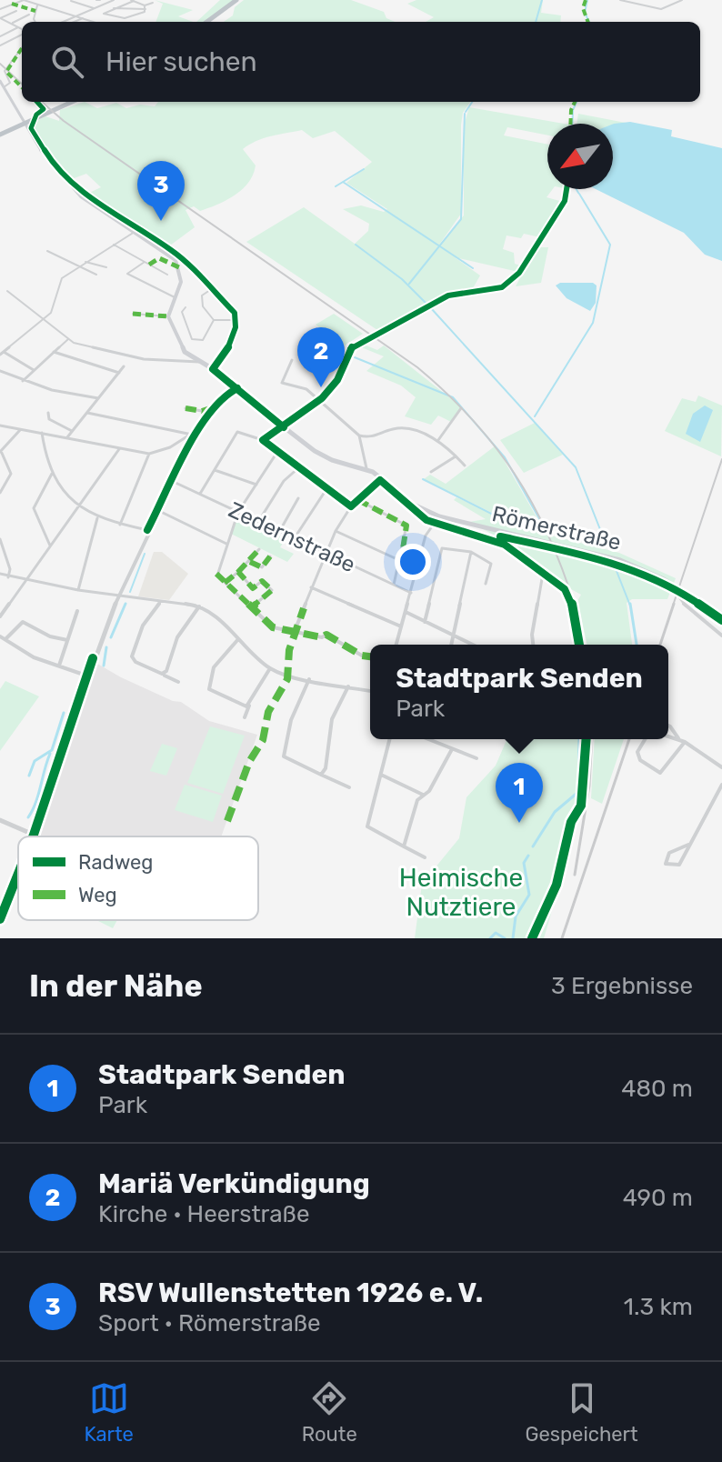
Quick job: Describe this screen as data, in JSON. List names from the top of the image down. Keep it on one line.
{"streets":{"main road":["Römerstraße"],"street":["Zedernstraße"]},"parks":["Heimische Nutztiere"],"legend":["Radweg","Weg"],"north":"bottom left","page":{"search":"Hier suchen","pins":["3","2","1"],"popup":["Stadtpark Senden","Park"],"heading":["In der Nähe","3 Ergebnisse"],"list":[{"mark":"1","name":"Stadtpark Senden","note":"Park","value":"480 m"},{"mark":"2","name":"Mariä Verkündigung","note":"Kirche · Heerstraße","value":"490 m"},{"mark":"3","name":"RSV Wullenstetten 1926 e. V.","note":"Sport · Römerstraße","value":"1.3 km"}],"nav":["Karte","Route","Gespeichert"]}}
